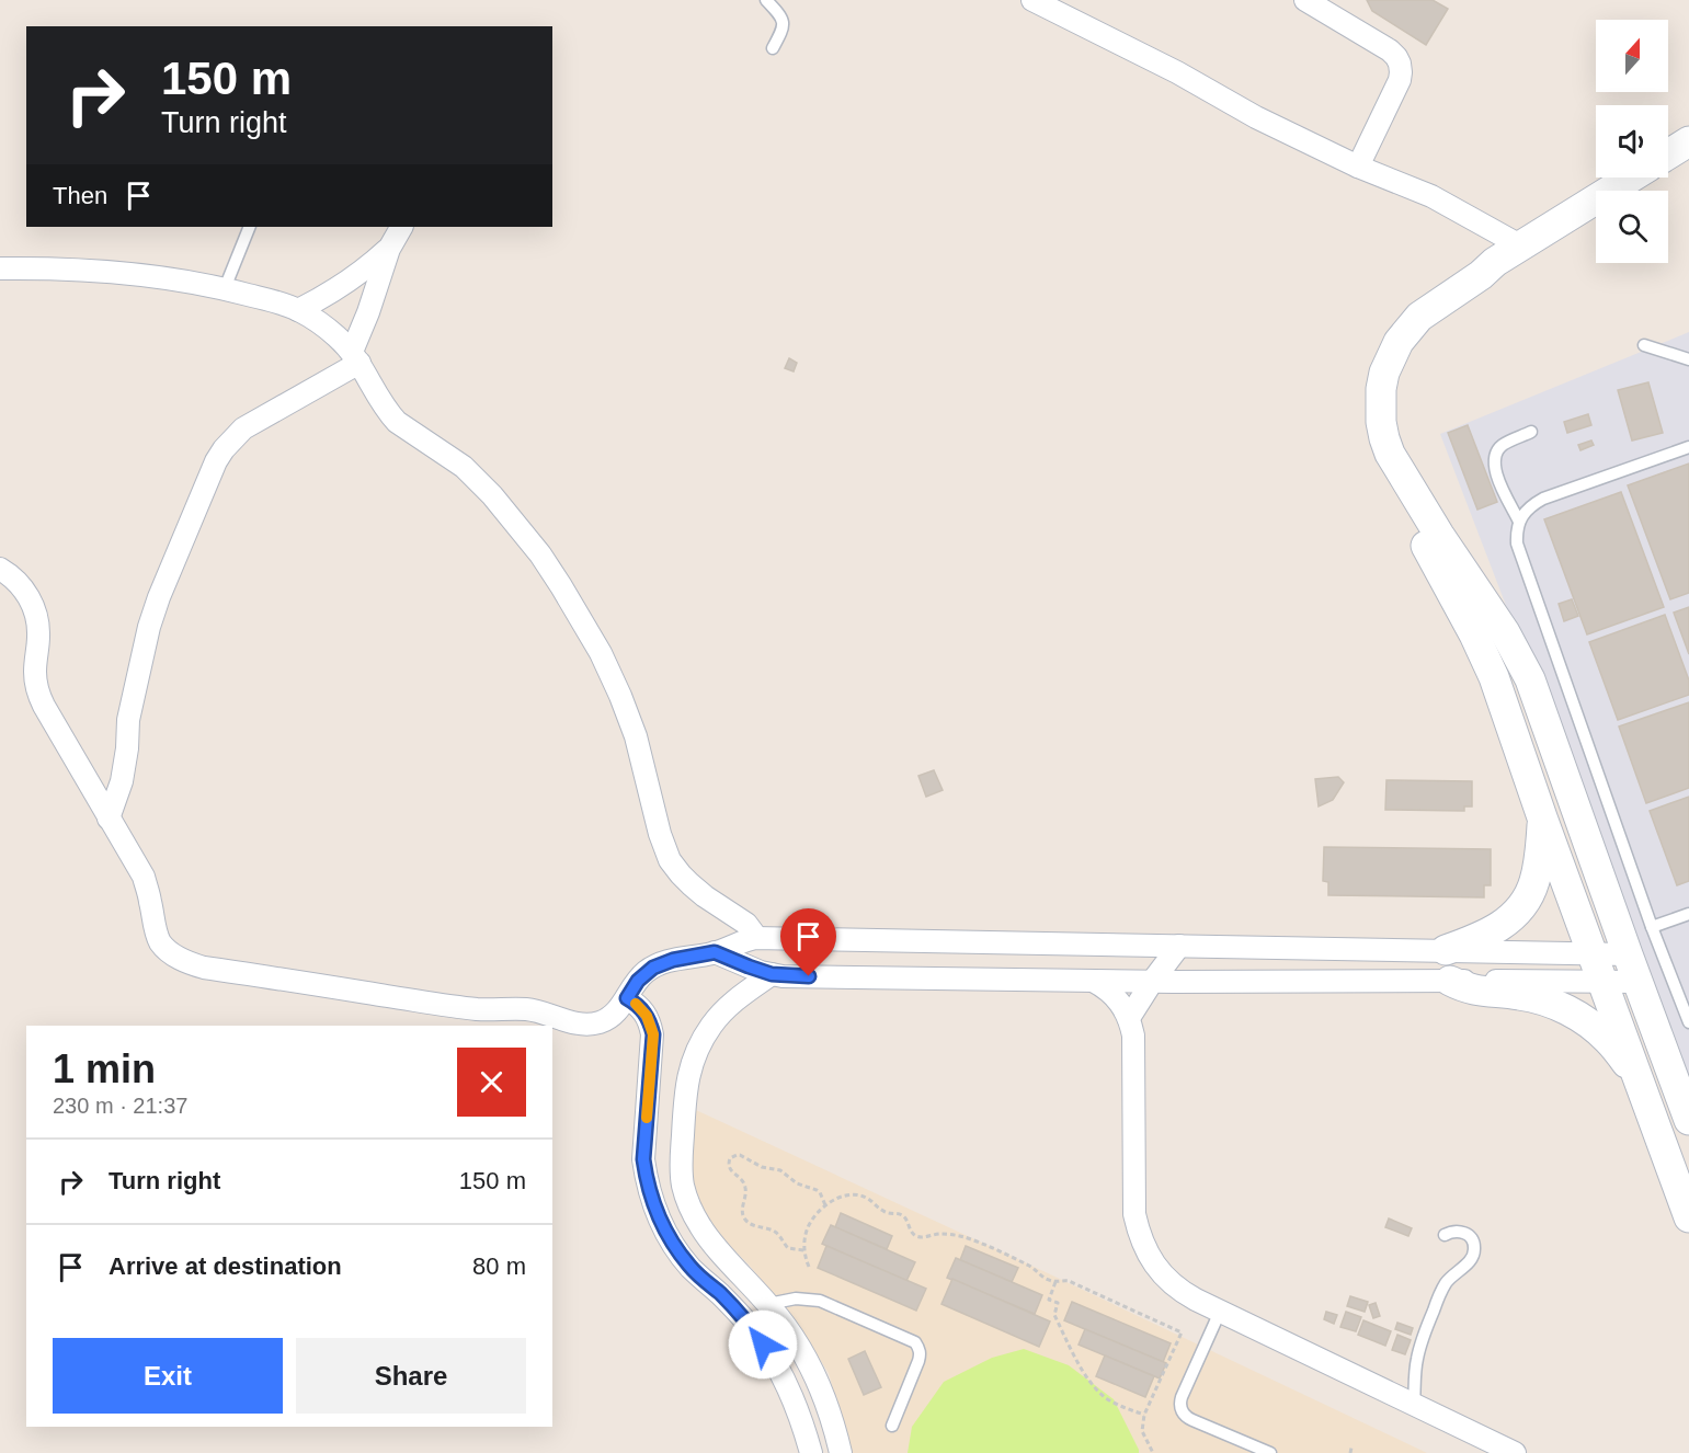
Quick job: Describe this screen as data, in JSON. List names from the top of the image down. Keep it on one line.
{"north":"top","page":{"turn":["150 m","Turn right"],"then":"Then","heading":["1 min","230 m · 21:37"],"list":[{"name":"Turn right","value":"150 m"},{"name":"Arrive at destination","value":"80 m"}],"buttons":["Exit","Share"]}}
